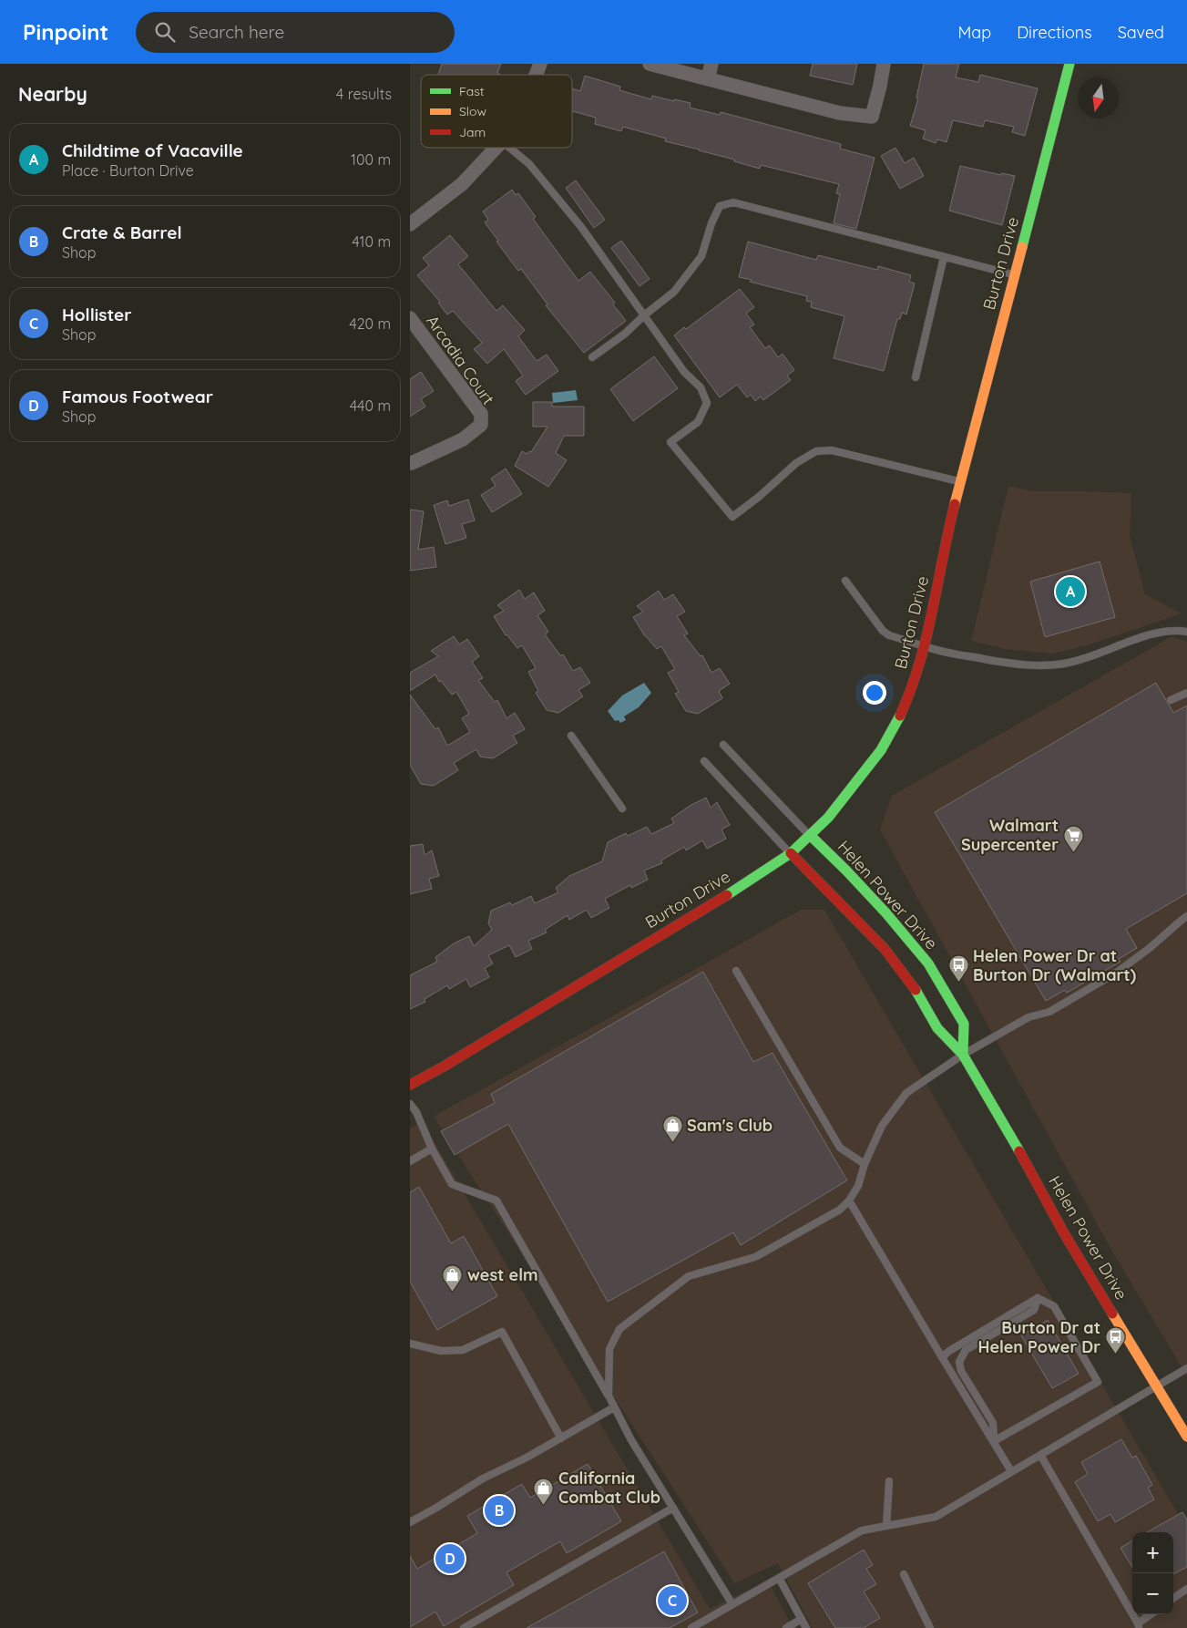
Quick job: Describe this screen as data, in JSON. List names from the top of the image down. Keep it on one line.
{"streets":{"street":["Burton Drive","Arcadia Court","Helen Power Drive"]},"crossings":[["Burton Drive","Helen Power Drive"]],"places":{"supermarket":["Walmart Supercenter"],"bus stop":["Helen Power Dr at Burton Dr (Walmart)","Burton Dr at Helen Power Dr"],"shop":["Sam's Club","west elm","California Combat Club"]},"legend":["Fast","Slow","Jam"],"north":"bottom","page":{"header":"Pinpoint","search":"Search here","nav":["Map","Directions","Saved"],"heading":["Nearby","4 results"],"list":[{"mark":"A","name":"Childtime of Vacaville","note":"Place · Burton Drive","value":"100 m"},{"mark":"B","name":"Crate & Barrel","note":"Shop","value":"410 m"},{"mark":"C","name":"Hollister","note":"Shop","value":"420 m"},{"mark":"D","name":"Famous Footwear","note":"Shop","value":"440 m"}],"pins":["A","B","D","C"],"map_buttons":["+","−"]}}
